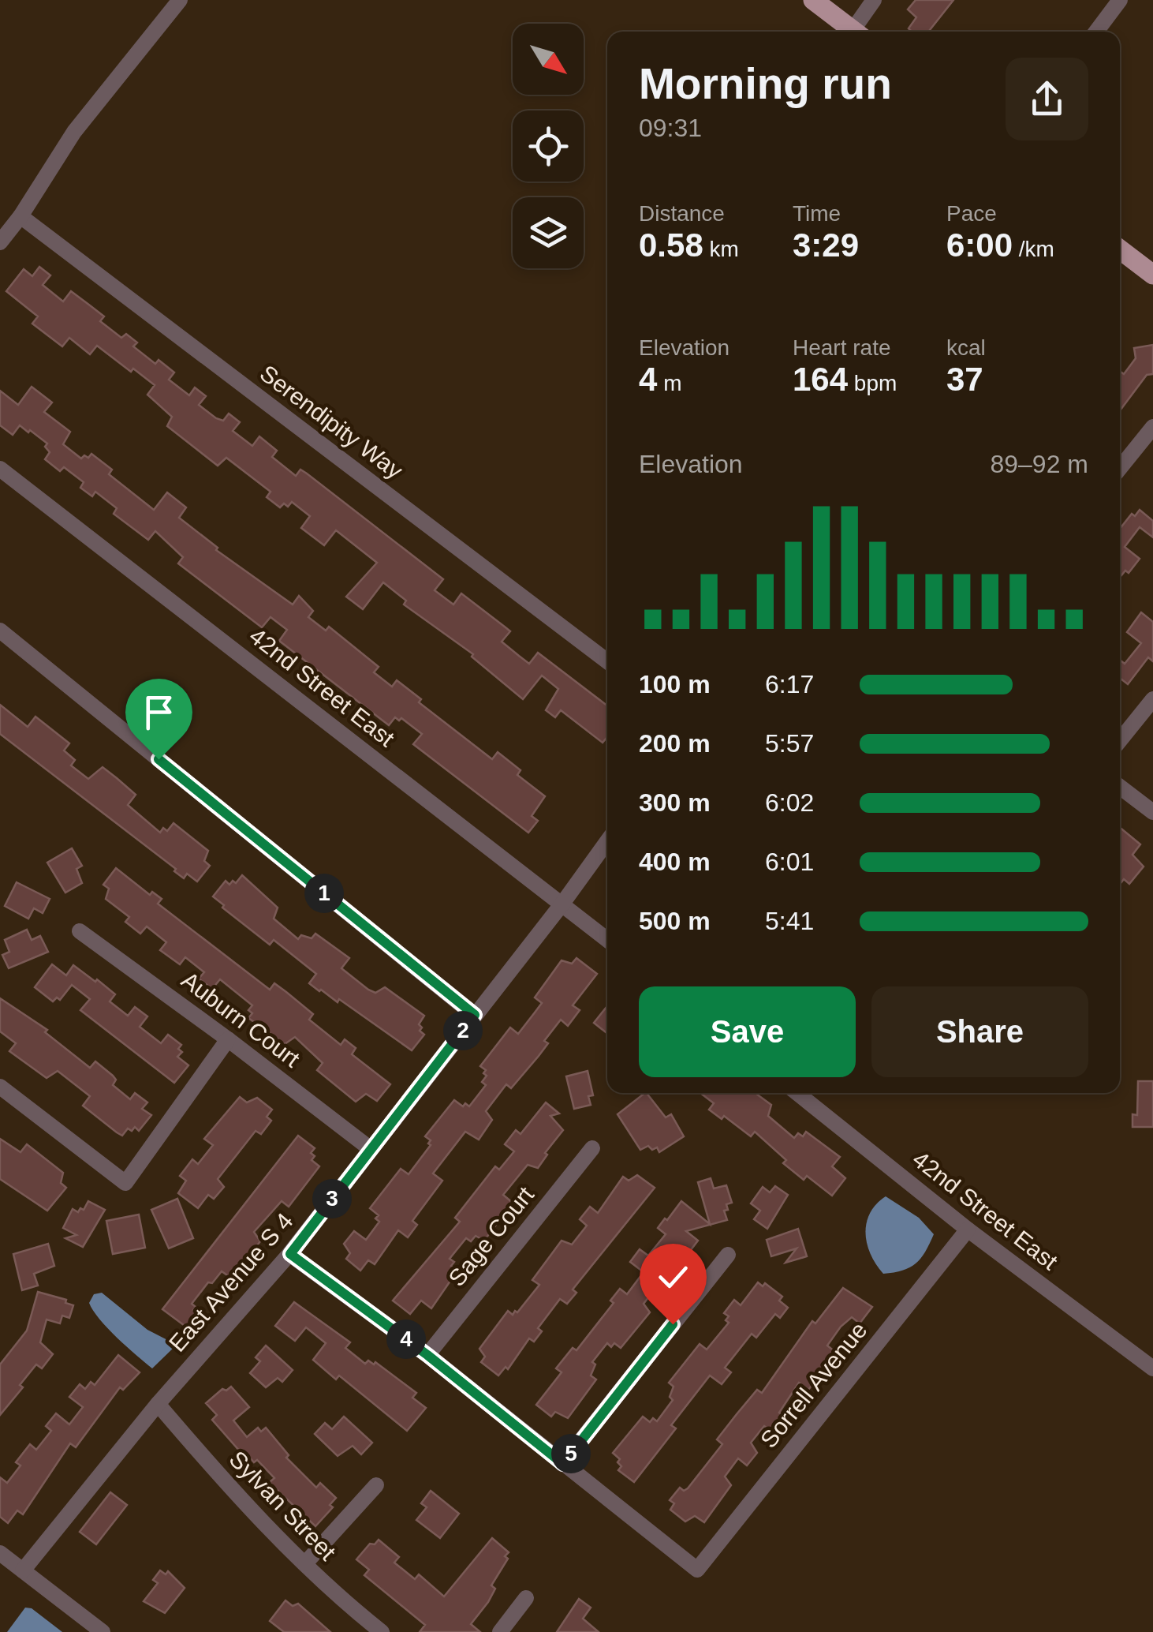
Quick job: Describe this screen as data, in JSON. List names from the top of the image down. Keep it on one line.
{"streets":{"street":["Serendipity Way","42nd Street East","Auburn Court","Sage Court","East Avenue S 4","Sorrell Avenue","Sylvan Street"]},"crossings":[["42nd Street East","East Avenue S 4"],["42nd Street East","Sorrell Avenue"],["Auburn Court","East Avenue S 4"],["East Avenue S 4","Sylvan Street"]],"north":"bottom right","page":{"heading":["Morning run","09:31"],"stats":[["Distance","0.58 km"],["Time","3:29"],["Pace","6:00 /km"],["Elevation","4 m"],["Heart rate","164 bpm"],["kcal","37"]],"chart":["Elevation","89–92 m"],"list":[{"name":"100 m","note":"6:17"},{"name":"200 m","note":"5:57"},{"name":"300 m","note":"6:02"},{"name":"400 m","note":"6:01"},{"name":"500 m","note":"5:41"}],"pins":["1","2","3","4","5"],"buttons":["Save","Share"]}}
